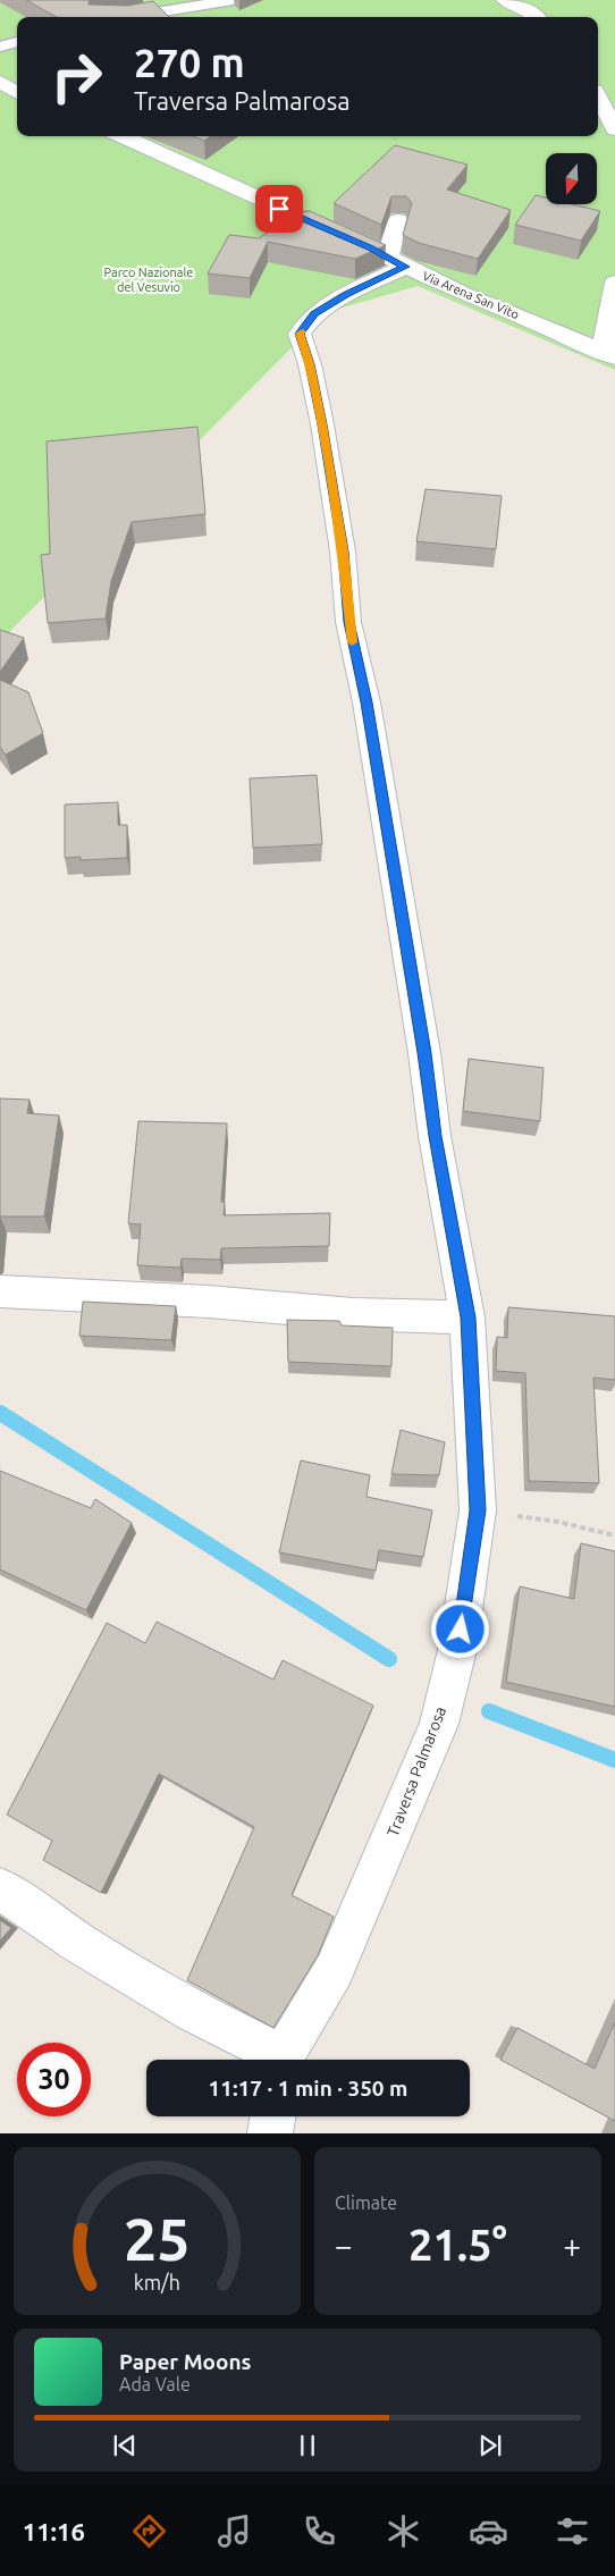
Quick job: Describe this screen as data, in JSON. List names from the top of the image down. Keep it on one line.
{"streets":{"street":["Via Arena San Vito","Traversa Palmarosa"]},"crossings":[["Via Arena San Vito","Traversa Palmarosa"]],"parks":["Parco Nazionale del Vesuvio"],"north":"bottom","page":{"turn":["270 m","Traversa Palmarosa"],"limit":"30","trip":"11:17 · 1 min · 350 m","tile":"Climate","heat":["−","21.5°","+"],"song":["Paper Moons","Ada Vale"],"tabs":"11:16","gauge":["25","km/h"]}}
